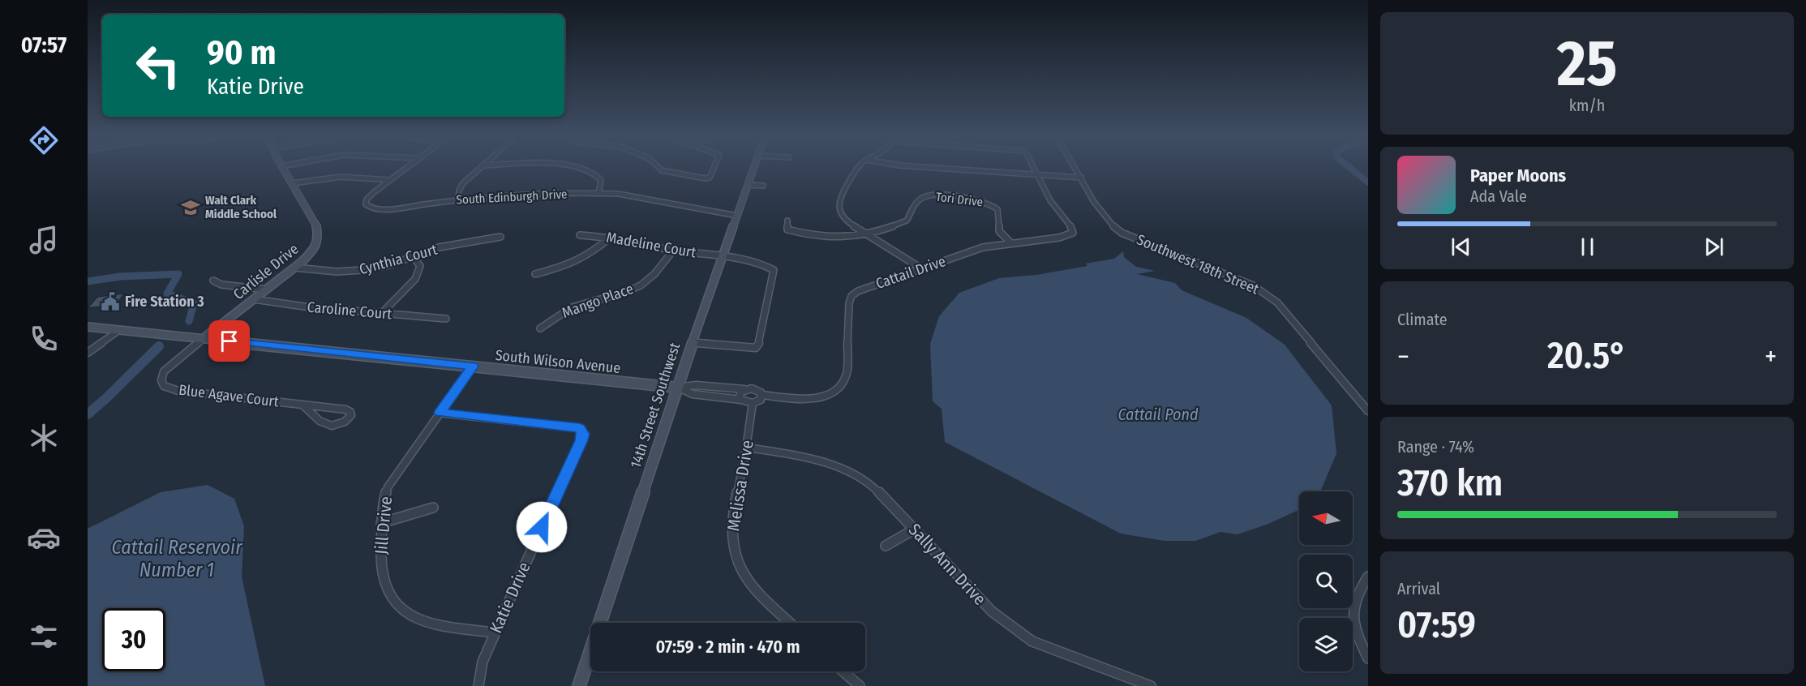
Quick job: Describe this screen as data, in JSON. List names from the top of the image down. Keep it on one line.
{"streets":{"main road":["Carlisle Drive","South Wilson Avenue","14th Street Southwest"],"street":["South Edinburgh Drive","Tori Drive","Madeline Court","Cynthia Court","Southwest 18th Street","Cattail Drive","Mango Place","Caroline Court","Blue Agave Court","Melissa Drive","Jill Drive","Sally Ann Drive","Katie Drive"]},"crossings":[["South Edinburgh Drive","14th Street Southwest"],["Tori Drive","Cattail Drive"],["Madeline Court","Mango Place"],["Madeline Court","14th Street Southwest"],["Cynthia Court","Carlisle Drive"],["Carlisle Drive","Caroline Court"],["Carlisle Drive","South Wilson Avenue"],["Carlisle Drive","Blue Agave Court"],["Cattail Drive","South Wilson Avenue"],["South Wilson Avenue","Blue Agave Court"],["South Wilson Avenue","14th Street Southwest"],["South Wilson Avenue","Melissa Drive"],["South Wilson Avenue","Jill Drive"],["Melissa Drive","Sally Ann Drive"],["Jill Drive","Katie Drive"]],"water":["Cattail Pond","Cattail Reservoir Number 1"],"places":{"school or university":["Walt Clark Middle School"],"public building":["Fire Station 3"]},"north":"left","page":{"tabs":"07:57","tile":[["25","km/h"],"Climate",["Range · 74%","370 km"],["Arrival","07:59"]],"turn":["90 m","Katie Drive"],"song":["Paper Moons","Ada Vale"],"heat":["−","20.5°","+"],"limit":"30","trip":"07:59 · 2 min · 470 m"}}
